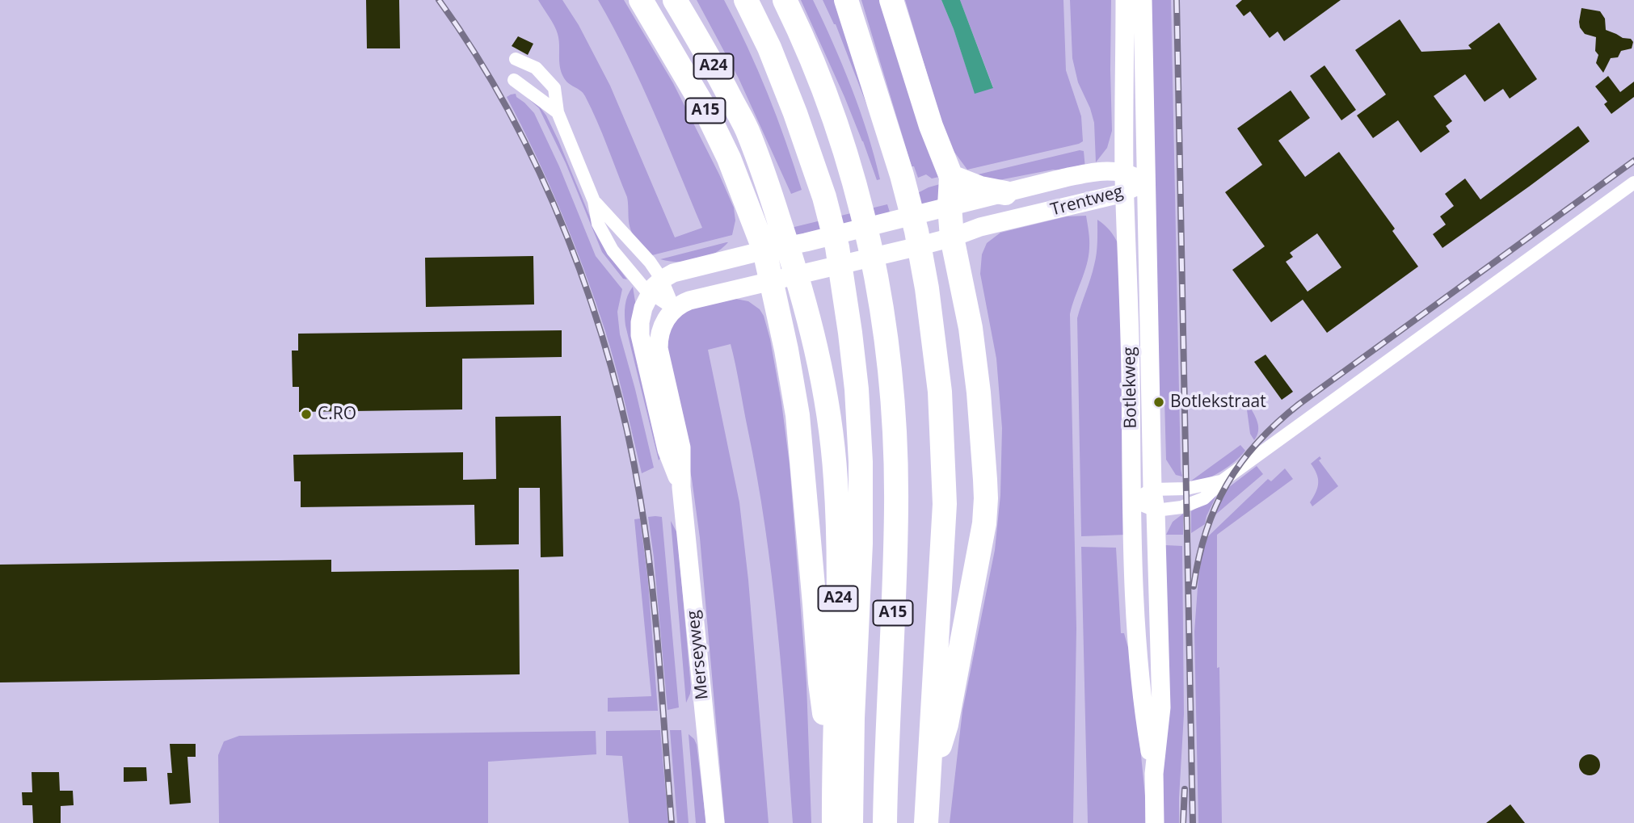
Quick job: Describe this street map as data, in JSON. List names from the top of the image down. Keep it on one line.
{"streets":{"highway":["A24","A15"],"main road":["Trentweg","Botlekweg","Merseyweg"]},"crossings":[["A24","A15"],["A15","Trentweg"],["Trentweg","Botlekweg"],["Trentweg","Merseyweg"]],"places":["Botlekstraat","C.RO"]}
